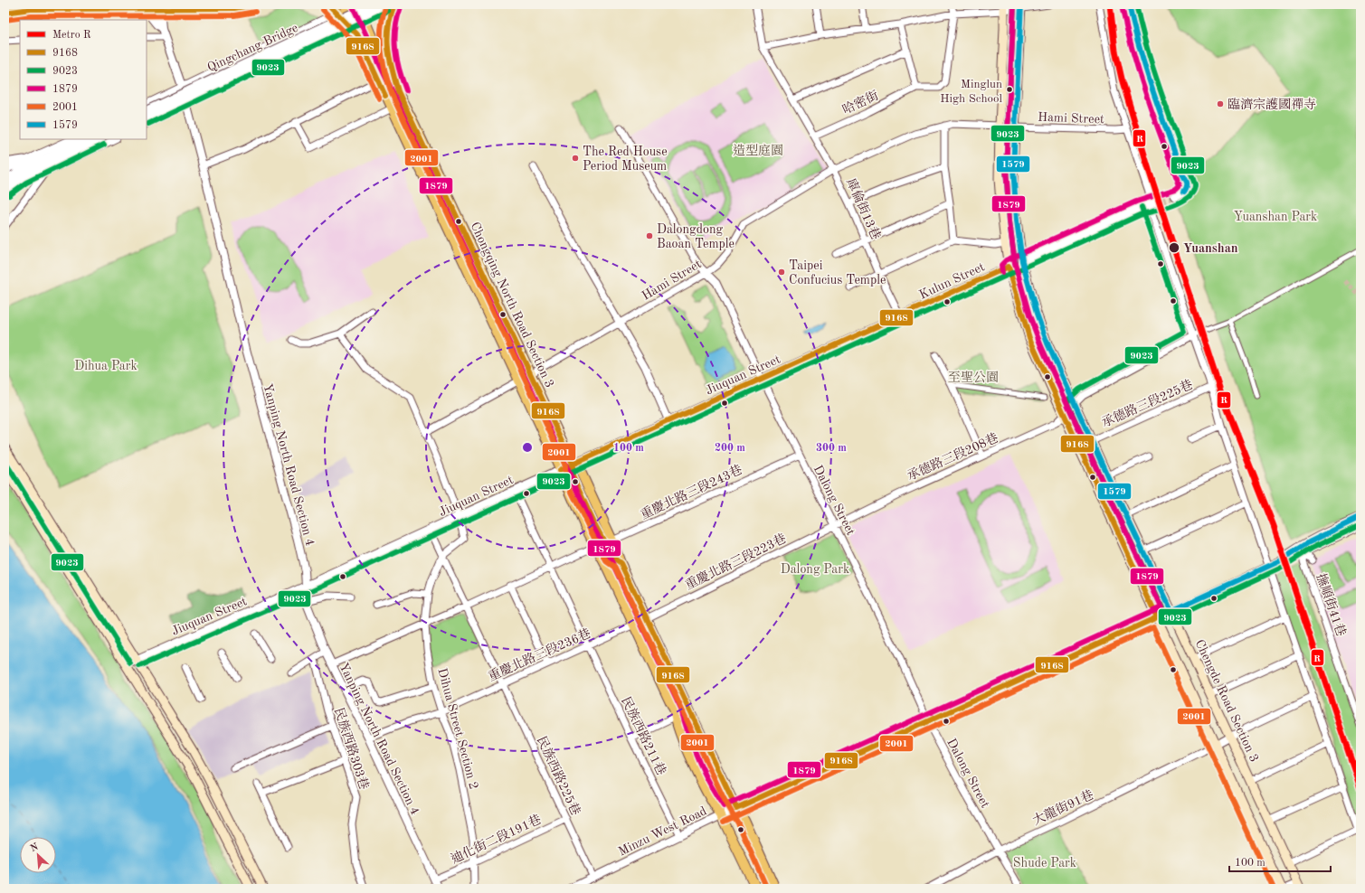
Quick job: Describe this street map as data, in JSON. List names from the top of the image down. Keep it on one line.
{"streets":{"main road":["Chongqing North Road Section 3","Chengde Road Section 3"],"street":["Qingchang Bridge","哈密街","Hami Street","庫倫街13巷","Kulun Street","Jiuquan Street","承德路三段225巷","承德路三段208巷","Yanping North Road Section 4","重慶北路三段243巷","Dalong Street","重慶北路三段223巷","撫順街41巷","重慶北路三段236巷","Dihua Street Section 2","民族西路211巷","民族西路303巷","民族西路225巷","大龍街91巷","Minzu West Road","迪化街二段191巷"]},"crossings":[["哈密街","庫倫街13巷"],["Hami Street","庫倫街13巷"],["Hami Street","Chongqing North Road Section 3"],["Hami Street","Dalong Street"],["Hami Street","Chengde Road Section 3"],["Hami Street","Dihua Street Section 2"],["庫倫街13巷","Kulun Street"],["Kulun Street","Jiuquan Street"],["Kulun Street","Chengde Road Section 3"],["Chongqing North Road Section 3","Jiuquan Street"],["Chongqing North Road Section 3","重慶北路三段243巷"],["Chongqing North Road Section 3","重慶北路三段223巷"],["Chongqing North Road Section 3","重慶北路三段236巷"],["Chongqing North Road Section 3","Minzu West Road"],["Jiuquan Street","Yanping North Road Section 4"],["Jiuquan Street","Dalong Street"],["Jiuquan Street","Dihua Street Section 2"],["Jiuquan Street","民族西路211巷"],["Jiuquan Street","民族西路225巷"],["承德路三段225巷","Chengde Road Section 3"],["承德路三段208巷","Dalong Street"],["承德路三段208巷","重慶北路三段223巷"],["承德路三段208巷","Chengde Road Section 3"],["Yanping North Road Section 4","重慶北路三段236巷"],["Yanping North Road Section 4","迪化街二段191巷"],["重慶北路三段243巷","Dalong Street"],["Dalong Street","重慶北路三段223巷"],["Dalong Street","大龍街91巷"],["Dalong Street","Minzu West Road"],["重慶北路三段223巷","重慶北路三段236巷"],["撫順街41巷","Minzu West Road"],["重慶北路三段236巷","Dihua Street Section 2"],["重慶北路三段236巷","民族西路211巷"],["重慶北路三段236巷","民族西路225巷"],["Chengde Road Section 3","大龍街91巷"],["Chengde Road Section 3","Minzu West Road"],["Dihua Street Section 2","民族西路225巷"],["Dihua Street Section 2","迪化街二段191巷"],["民族西路211巷","Minzu West Road"],["民族西路225巷","Minzu West Road"],["民族西路225巷","迪化街二段191巷"]],"parks":["造型庭園","Yuanshan Park","Dihua Park","至聖公園","Dalong Park","Shude Park"],"places":["Minglun High School","臨濟宗護國禪寺","The Red House Period Museum","Dalongdong Baoan Temple","Yuanshan","Taipei Confucius Temple"],"lines":["metro line R","transit line 9168","transit line 9023","transit line 1879","transit line 2001","transit line 1579"],"legend":["Metro R","9168","9023","1879","2001","1579"],"scale_bar":"100 m","north":"top left","rings":["100 m","200 m","300 m"]}
